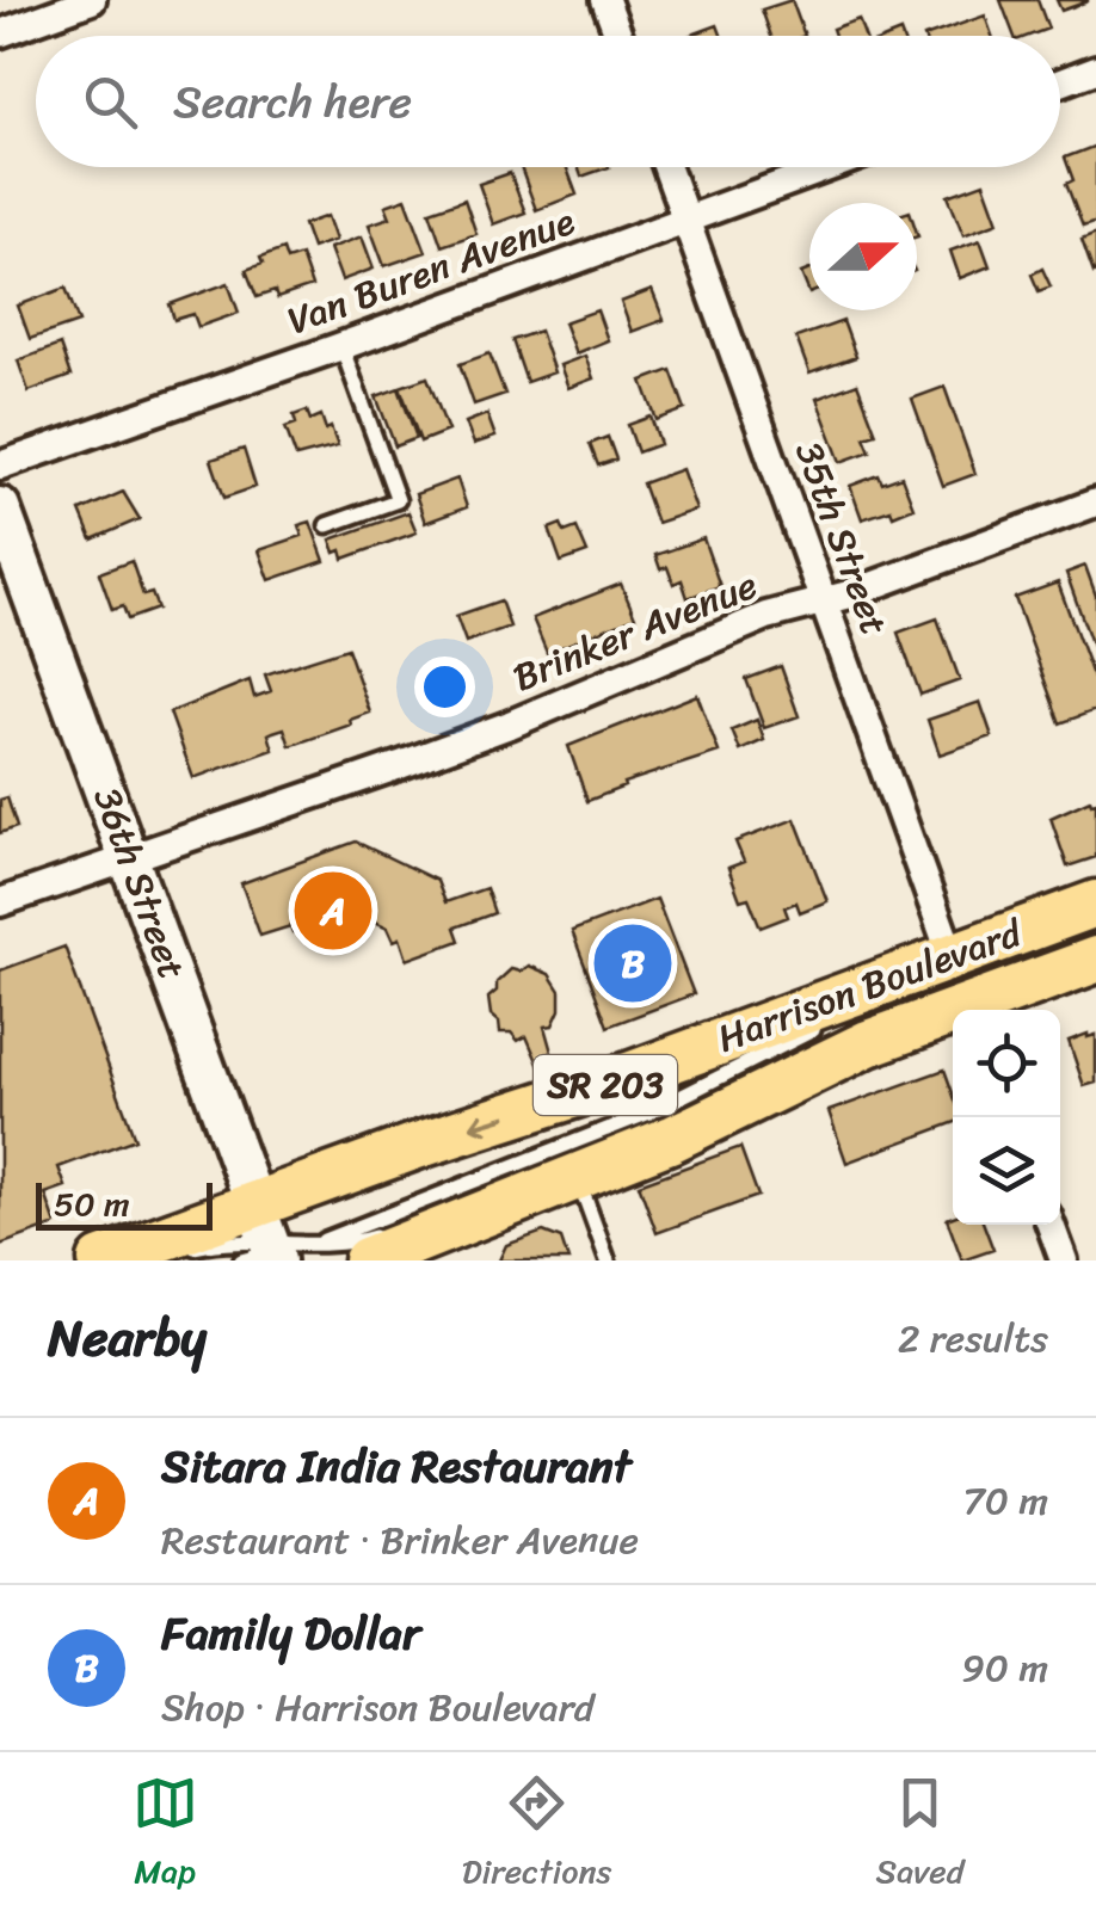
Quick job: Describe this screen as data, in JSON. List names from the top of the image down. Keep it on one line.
{"streets":{"main road":["36th Street","Harrison Boulevard","SR 203"],"street":["Van Buren Avenue","35th Street","Brinker Avenue"]},"crossings":[["Van Buren Avenue","35th Street"],["35th Street","Brinker Avenue"],["35th Street","Harrison Boulevard"],["Brinker Avenue","36th Street"],["36th Street","Harrison Boulevard"]],"scale_bar":"50 m","north":"right","page":{"search":"Search here","pins":["A","B"],"scale":"50 m","heading":["Nearby","2 results"],"list":[{"mark":"A","name":"Sitara India Restaurant","note":"Restaurant · Brinker Avenue","value":"70 m"},{"mark":"B","name":"Family Dollar","note":"Shop · Harrison Boulevard","value":"90 m"}],"nav":["Map","Directions","Saved"]}}
